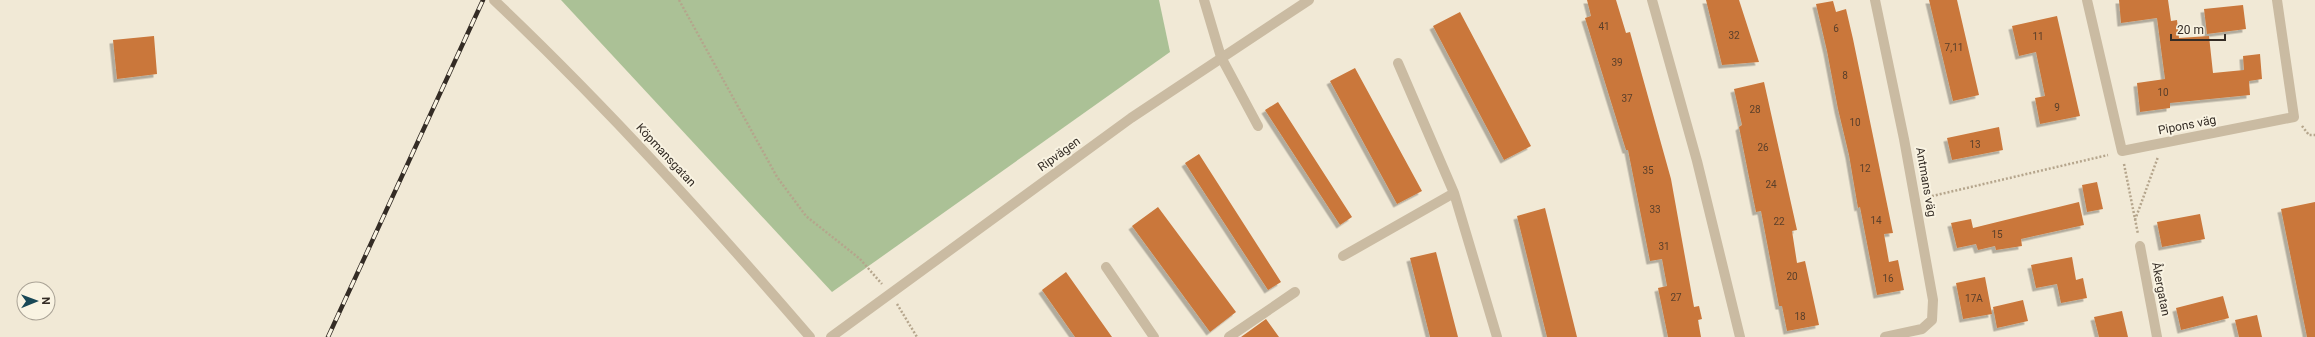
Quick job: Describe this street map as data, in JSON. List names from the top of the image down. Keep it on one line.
{"streets":{"street":["Pipons väg","Ripvägen","Köpmansgatan","Antmans väg","Åkergatan"]},"house_numbers":["41","6","32","11","7,11","39","8","10","37","9","28","10","13","26","12","35","24","33","14","22","15","31","20","16","27","17A","18"],"scale_bar":"20 m","north":"right"}
